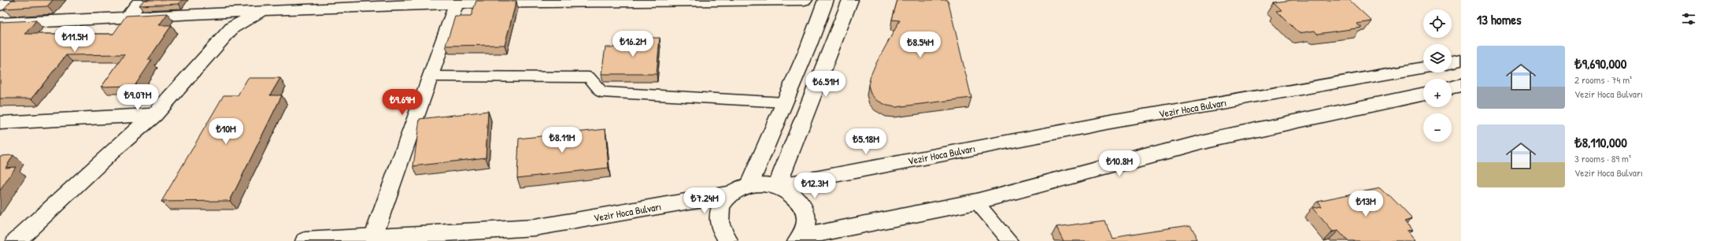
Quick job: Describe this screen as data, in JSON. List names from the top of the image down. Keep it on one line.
{"streets":{"street":["Vezir Hoca Bulvarı"]},"page":{"heading":"13 homes","map_buttons":["+","−"],"price":["₺11.5M","₺16.2M","₺8.54M","₺6.51M","₺9.07M","₺9.69M","₺10M","₺8.11M","₺5.18M","₺10.8M","₺12.3M","₺7.24M","₺13M"],"list":[{"name":"₺9,690,000","note":"2 rooms · 74 m² · Vezir Hoca Bulvarı"},{"name":"₺8,110,000","note":"3 rooms · 89 m² · Vezir Hoca Bulvarı"}]}}
